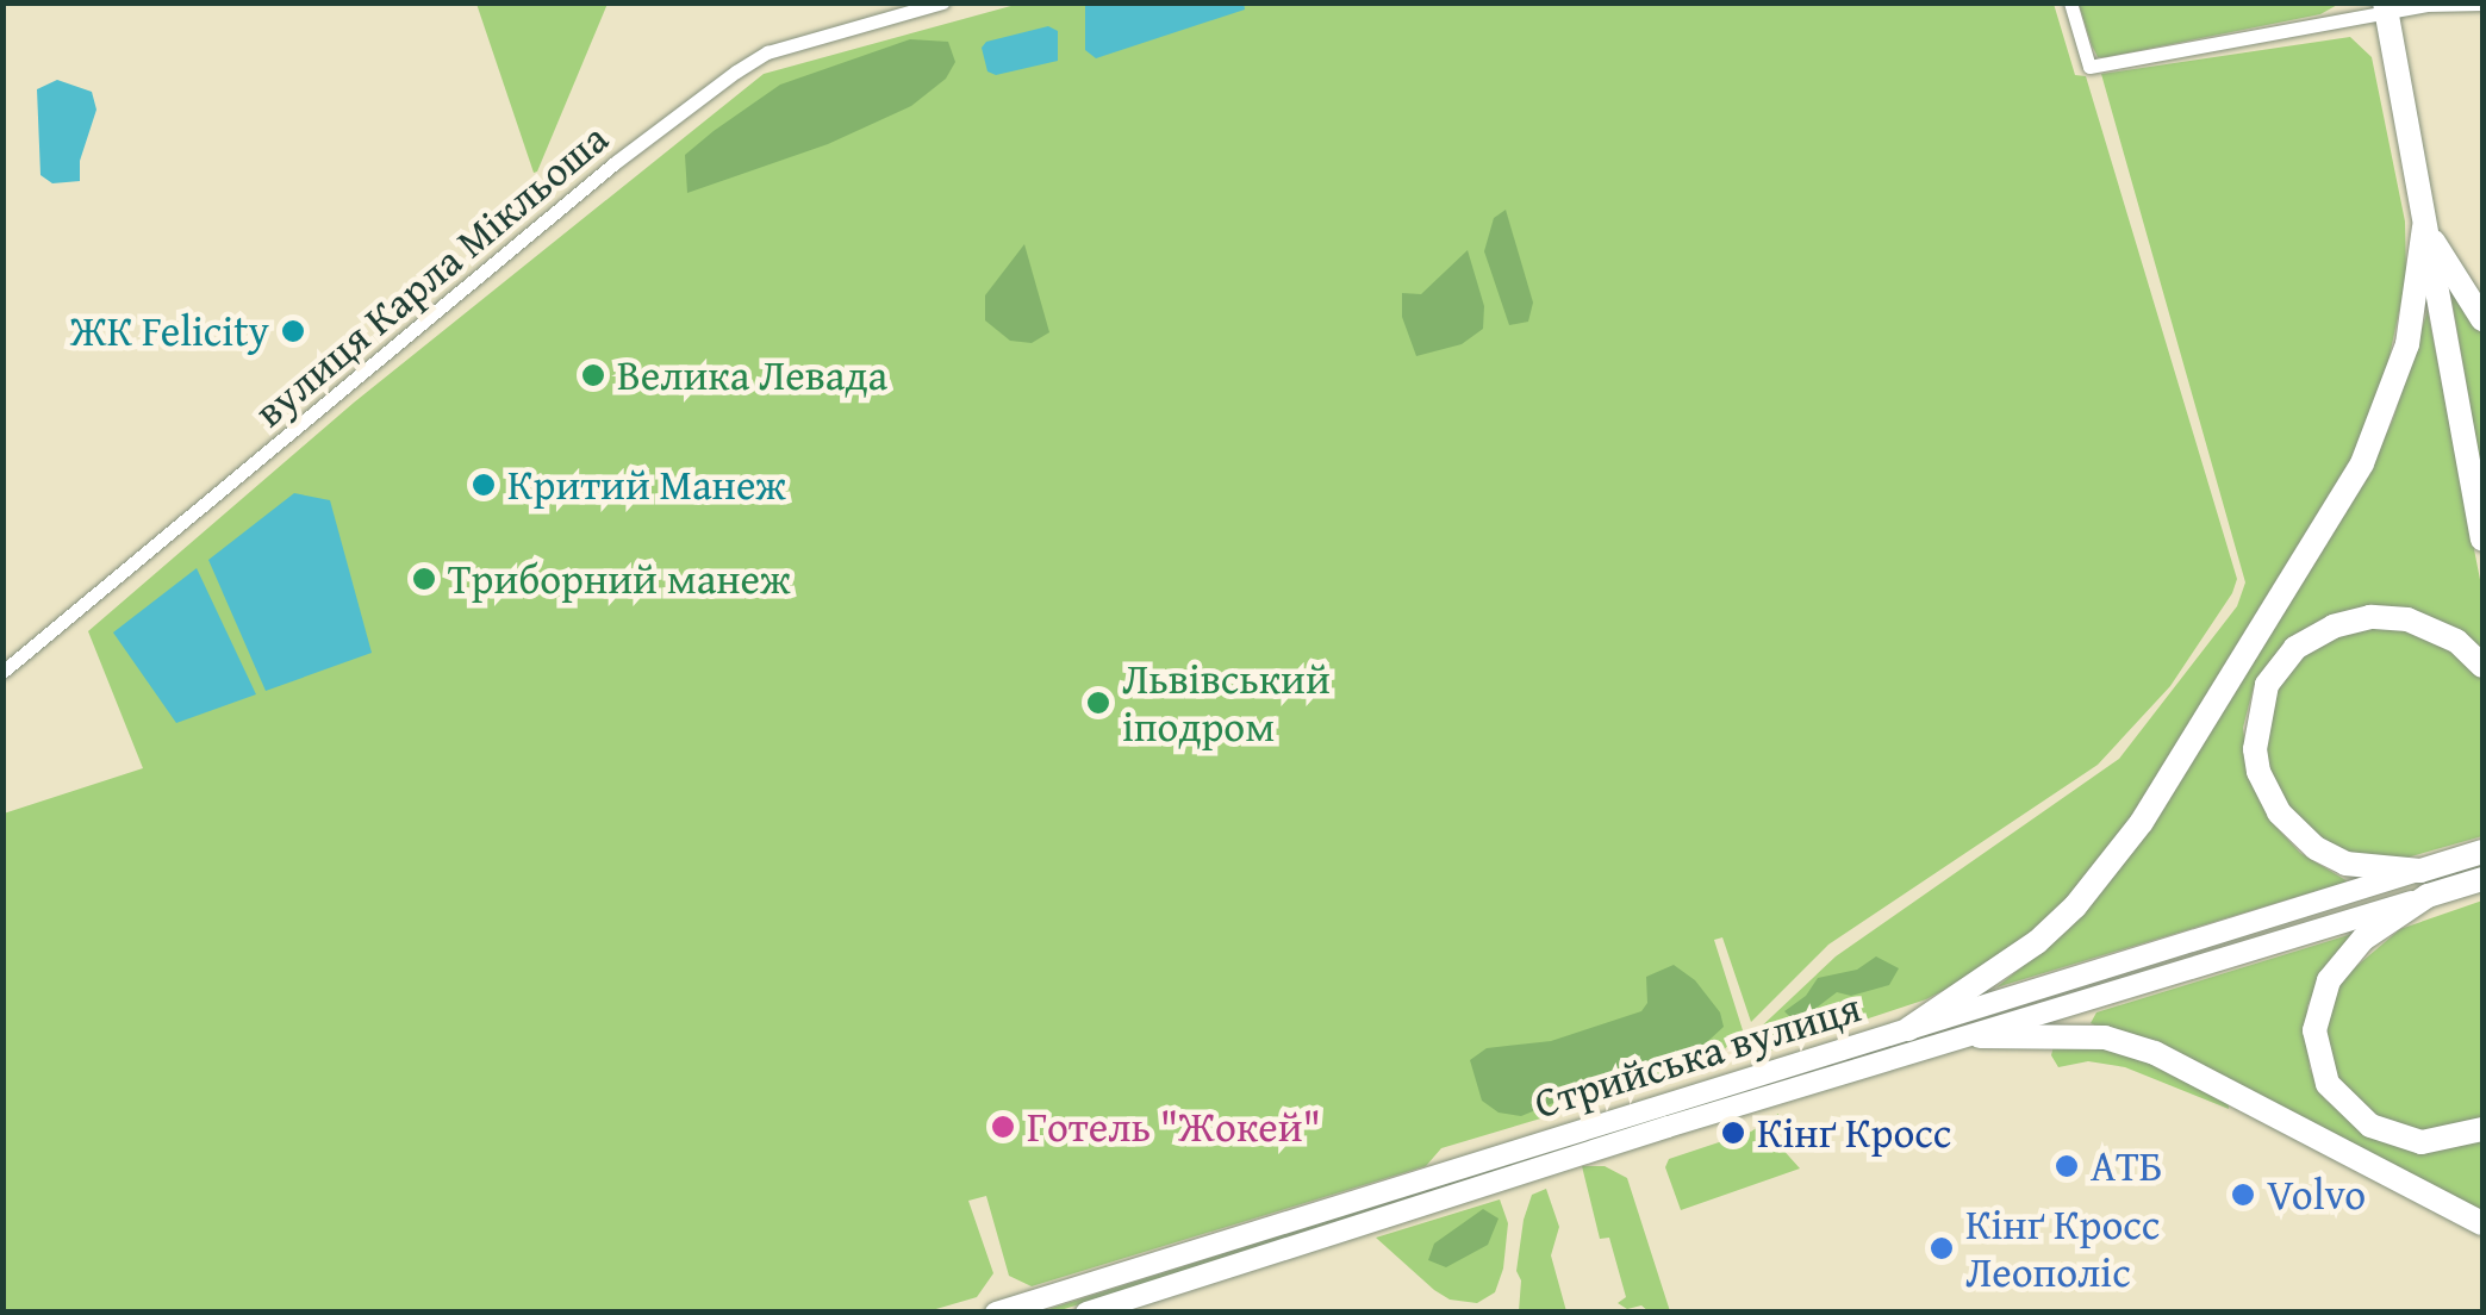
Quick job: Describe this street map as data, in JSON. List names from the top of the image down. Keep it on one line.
{"streets":{"main road":["Стрийська вулиця"],"street":["вулиця Карла Мікльоша"]},"places":["ЖК Felicity","Велика Левада","Критий Манеж","Триборний манеж","Львівський іподром","Готель \"Жокей\"","Кінґ Кросс","АТБ","Volvo","Кінґ Кросс Леополіс"]}
